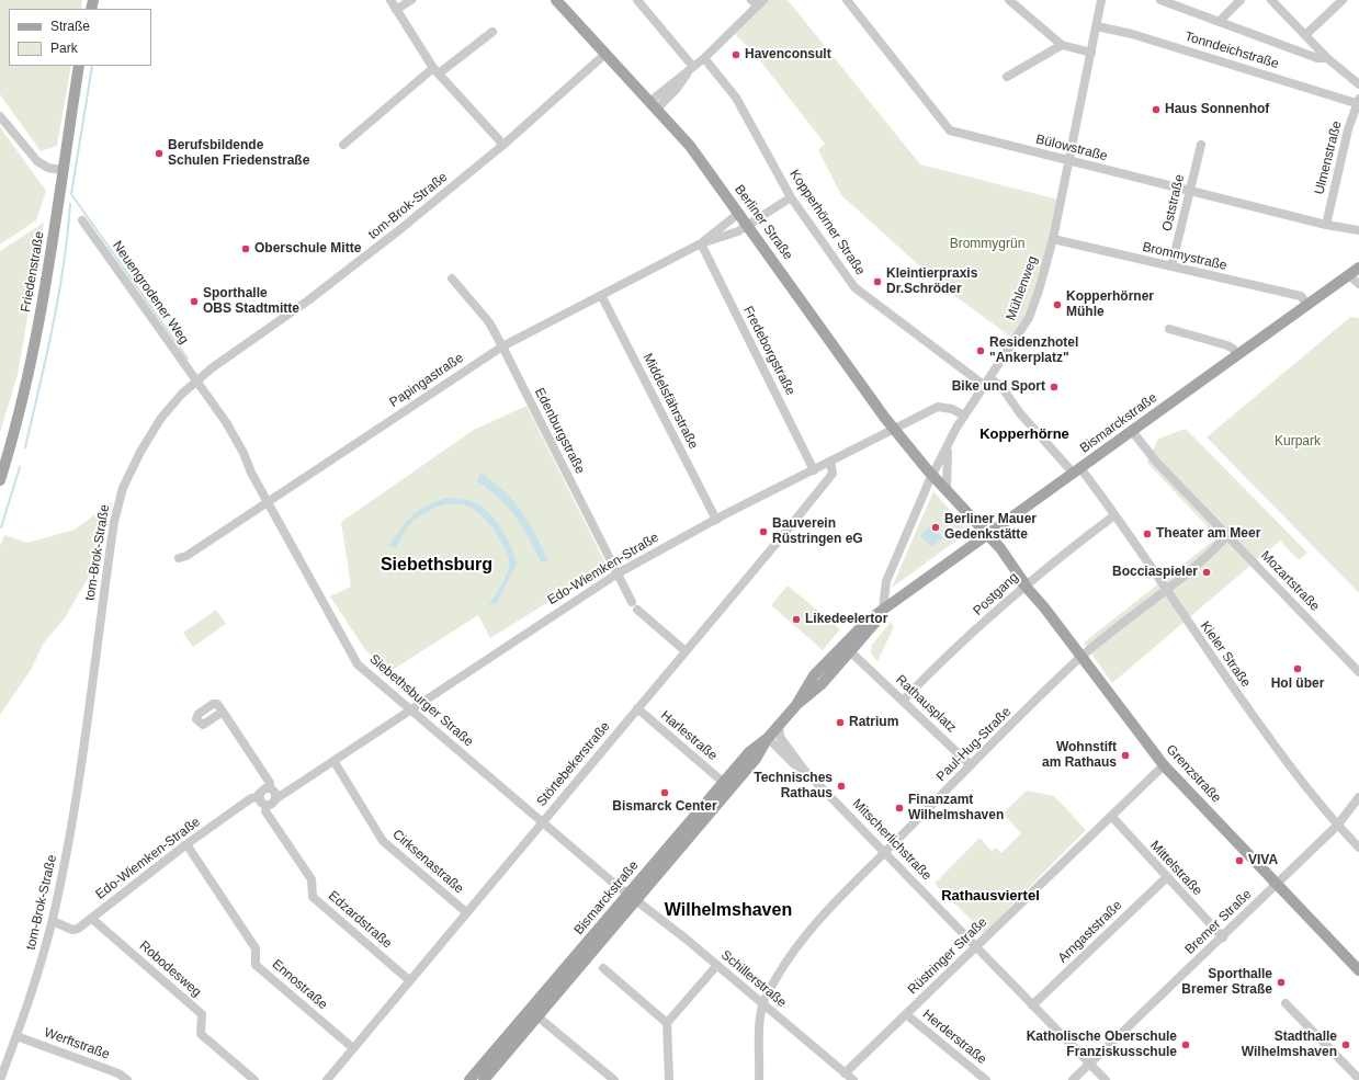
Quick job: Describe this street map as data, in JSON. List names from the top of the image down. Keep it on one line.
{"streets":{"main road":["Berliner Straße","Friedenstraße","Bismarckstraße","Grenzstraße"],"street":["Tonndeichstraße","Bülowstraße","Ulmenstraße","Oststraße","tom-Brok-Straße","Kopperhörner Straße","Brommystraße","Mühlenweg","Neuengrodener Weg","Fredeborgstraße","Papingastraße","Middelsfährstraße","Edenburgstraße","Edo-Wiemken-Straße","Mozartstraße","Postgang","Kieler Straße","Siebethsburger Straße","Rathausplatz","Harlestraße","Paul-Hug-Straße","Störtebekerstraße","Mitscherlichstraße","Cirksenastraße","Mittelstraße","Edzardstraße","Bremer Straße","Arngaststraße","Rüstringer Straße","Robodesweg","Schillerstraße","Ennostraße","Herderstraße","Werftstraße"]},"crossings":[["Tonndeichstraße","Ulmenstraße"],["Tonndeichstraße","Mühlenweg"],["Bülowstraße","Ulmenstraße"],["Bülowstraße","Oststraße"],["Bülowstraße","Mühlenweg"],["Oststraße","Brommystraße"],["tom-Brok-Straße","Berliner Straße"],["tom-Brok-Straße","Neuengrodener Weg"],["tom-Brok-Straße","Edo-Wiemken-Straße"],["tom-Brok-Straße","Siebethsburger Straße"],["tom-Brok-Straße","Werftstraße"],["Berliner Straße","Mühlenweg"],["Berliner Straße","Papingastraße"],["Berliner Straße","Edo-Wiemken-Straße"],["Berliner Straße","Grenzstraße"],["Kopperhörner Straße","Mühlenweg"],["Kopperhörner Straße","Papingastraße"],["Kopperhörner Straße","Bismarckstraße"],["Kopperhörner Straße","Kieler Straße"],["Brommystraße","Mühlenweg"],["Brommystraße","Bismarckstraße"],["Mühlenweg","Bismarckstraße"],["Mühlenweg","Edo-Wiemken-Straße"],["Neuengrodener Weg","Siebethsburger Straße"],["Fredeborgstraße","Papingastraße"],["Fredeborgstraße","Edo-Wiemken-Straße"],["Papingastraße","Middelsfährstraße"],["Papingastraße","Edenburgstraße"],["Papingastraße","Siebethsburger Straße"],["Middelsfährstraße","Edo-Wiemken-Straße"],["Bismarckstraße","Mozartstraße"],["Bismarckstraße","Kieler Straße"],["Bismarckstraße","Siebethsburger Straße"],["Bismarckstraße","Rathausplatz"],["Bismarckstraße","Harlestraße"],["Bismarckstraße","Grenzstraße"],["Bismarckstraße","Mitscherlichstraße"],["Bismarckstraße","Schillerstraße"],["Edenburgstraße","Edo-Wiemken-Straße"],["Edo-Wiemken-Straße","Siebethsburger Straße"],["Edo-Wiemken-Straße","Störtebekerstraße"],["Edo-Wiemken-Straße","Cirksenastraße"],["Edo-Wiemken-Straße","Edzardstraße"],["Edo-Wiemken-Straße","Robodesweg"],["Edo-Wiemken-Straße","Ennostraße"],["Mozartstraße","Paul-Hug-Straße"],["Postgang","Kieler Straße"],["Postgang","Rathausplatz"],["Postgang","Grenzstraße"],["Kieler Straße","Paul-Hug-Straße"],["Kieler Straße","Bremer Straße"],["Siebethsburger Straße","Störtebekerstraße"],["Siebethsburger Straße","Schillerstraße"],["Rathausplatz","Paul-Hug-Straße"],["Harlestraße","Störtebekerstraße"],["Paul-Hug-Straße","Grenzstraße"],["Paul-Hug-Straße","Mitscherlichstraße"],["Paul-Hug-Straße","Schillerstraße"],["Störtebekerstraße","Cirksenastraße"],["Störtebekerstraße","Edzardstraße"],["Störtebekerstraße","Ennostraße"],["Grenzstraße","Bremer Straße"],["Grenzstraße","Rüstringer Straße"],["Mitscherlichstraße","Bremer Straße"],["Mitscherlichstraße","Arngaststraße"],["Mitscherlichstraße","Rüstringer Straße"],["Mittelstraße","Bremer Straße"],["Mittelstraße","Arngaststraße"],["Mittelstraße","Rüstringer Straße"],["Rüstringer Straße","Schillerstraße"],["Rüstringer Straße","Herderstraße"]],"districts":["Kopperhörne","Siebethsburg","Rathausviertel","Wilhelmshaven"],"parks":["Brommygrün","Kurpark"],"places":["Havenconsult","Haus Sonnenhof","Berufsbildende Schulen Friedenstraße","Oberschule Mitte","Kleintierpraxis Dr.Schröder","Sporthalle OBS Stadtmitte","Kopperhörner Mühle","Residenzhotel \"Ankerplatz\"","Bike und Sport","Berliner Mauer Gedenkstätte","Bauverein Rüstringen eG","Theater am Meer","Bocciaspieler","Likedeelertor","Hol über","Ratrium","Wohnstift am Rathaus","Technisches Rathaus","Bismarck Center","Finanzamt Wilhelmshaven","VIVA","Sporthalle Bremer Straße","Katholische Oberschule Franziskusschule","Stadthalle Wilhelmshaven"],"legend":["Straße","Park"]}
